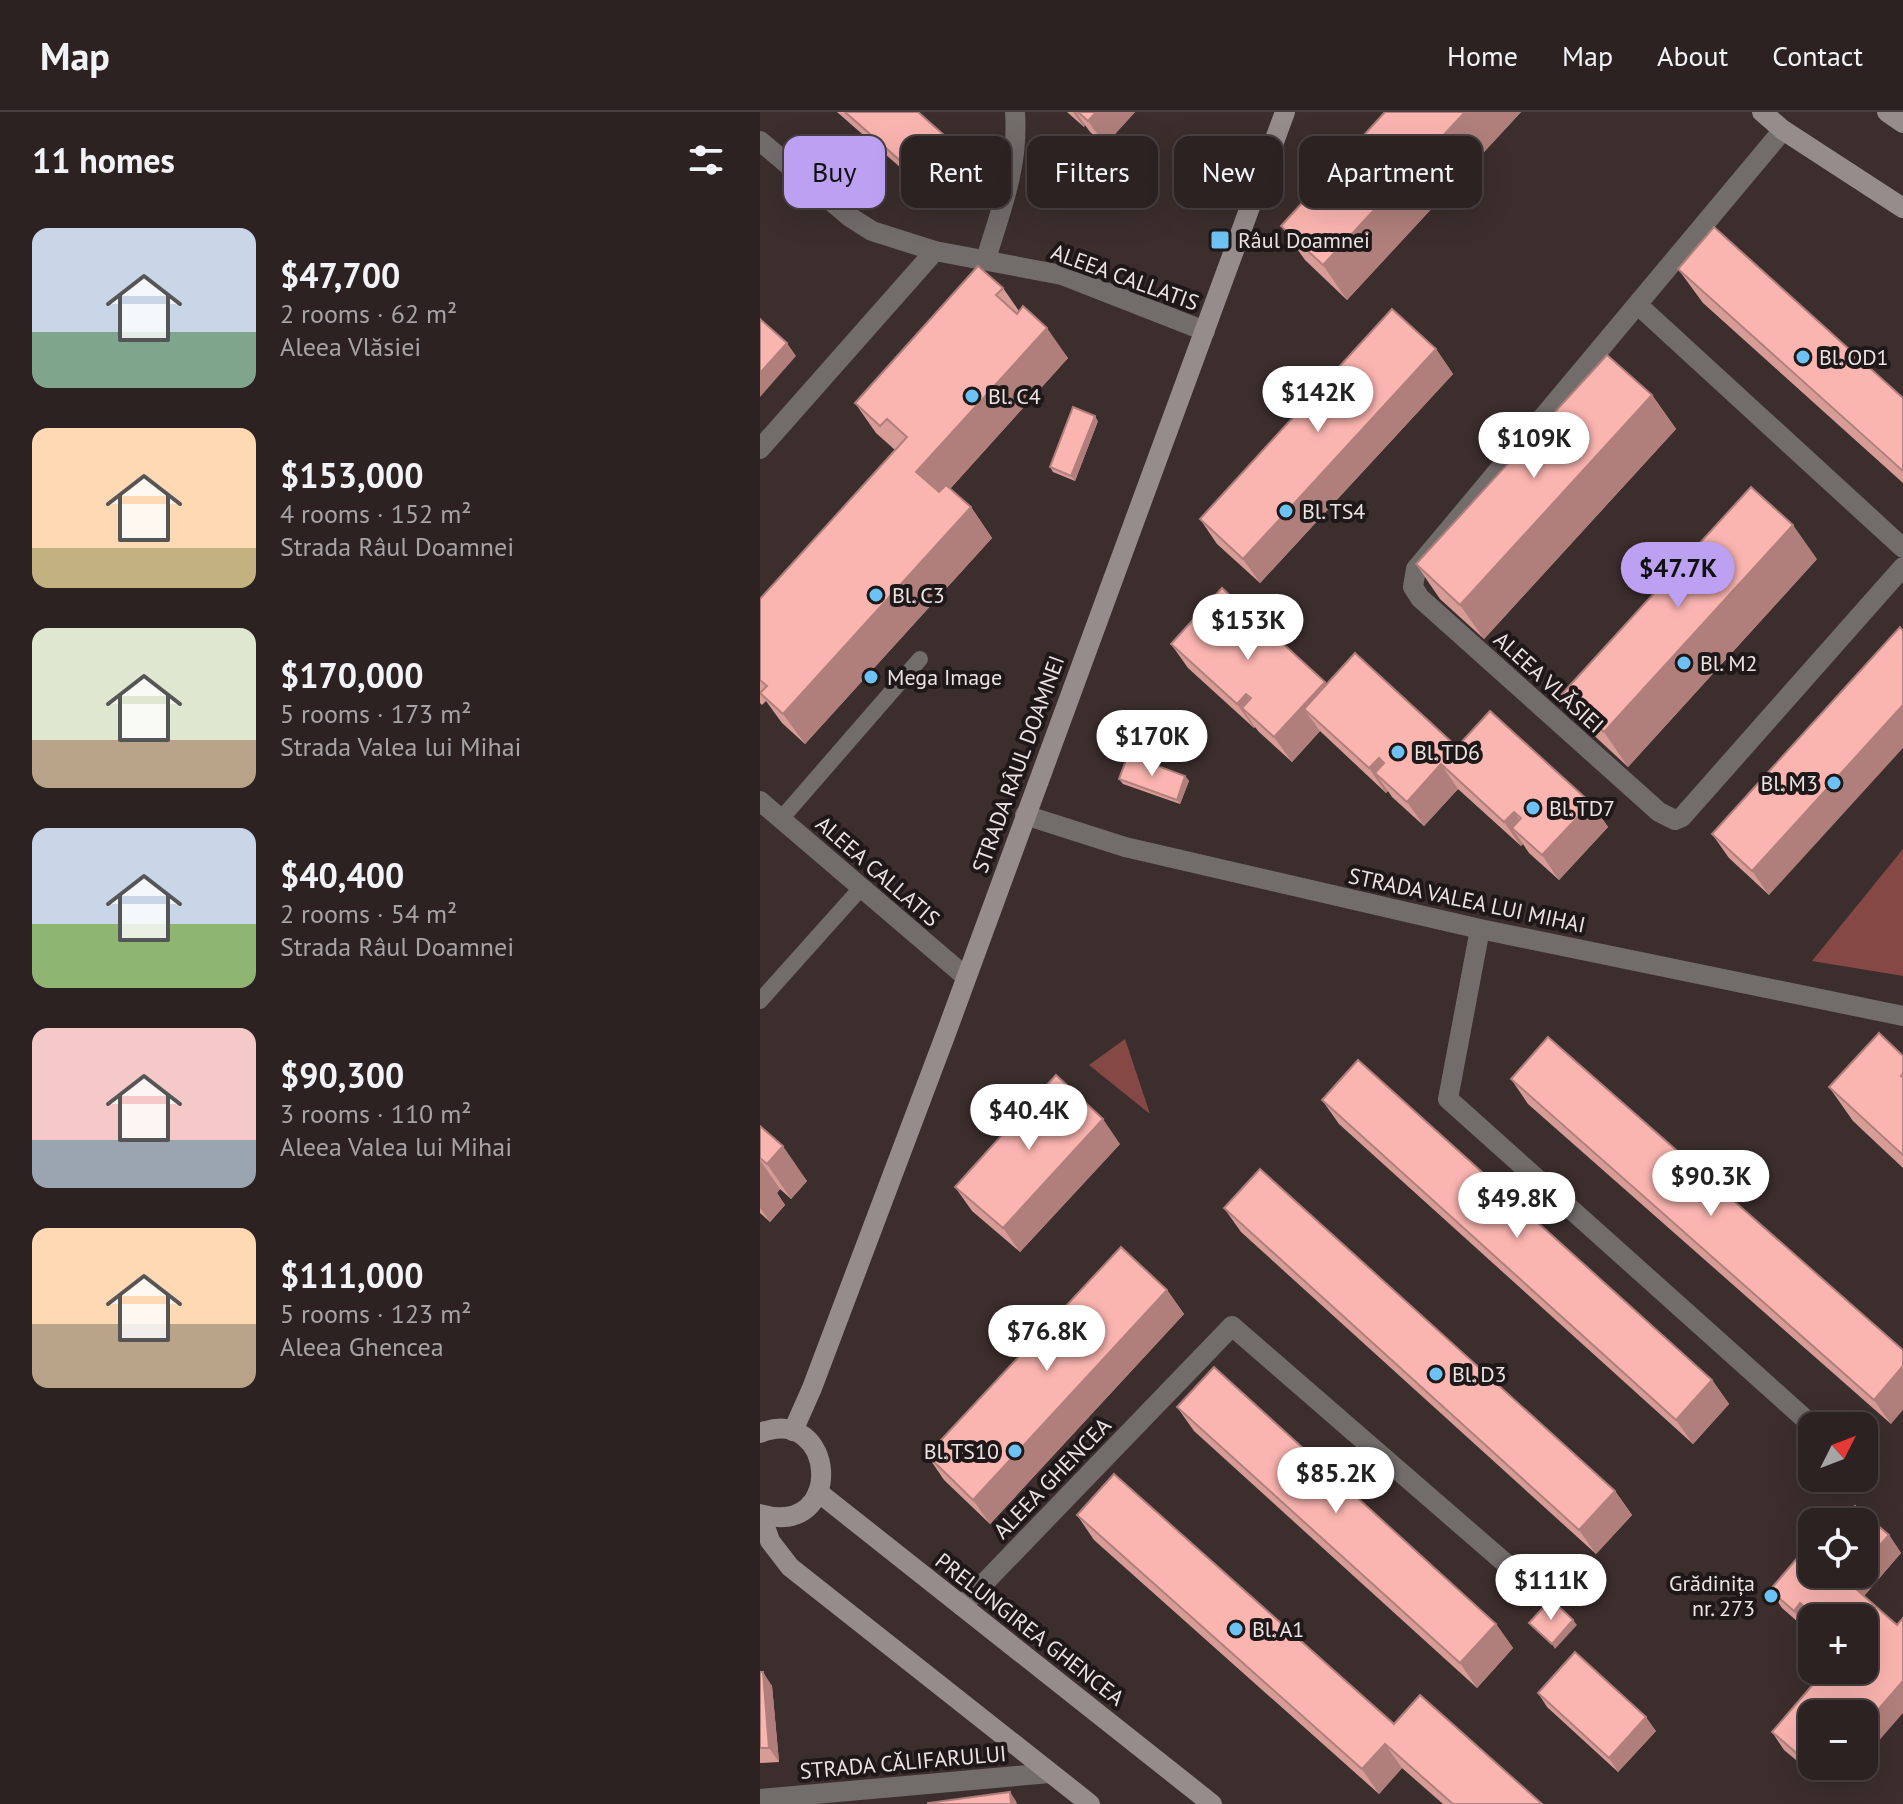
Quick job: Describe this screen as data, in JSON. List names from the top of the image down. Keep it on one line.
{"streets":{"main road":["STRADA RÂUL DOAMNEI","PRELUNGIREA GHENCEA"],"street":["ALEEA CALLATIS","ALEEA VLĂSIEI","STRADA VALEA LUI MIHAI","ALEEA GHENCEA","STRADA CĂLIFARULUI"]},"crossings":[["ALEEA CALLATIS","STRADA RÂUL DOAMNEI"],["STRADA RÂUL DOAMNEI","STRADA VALEA LUI MIHAI"],["ALEEA GHENCEA","PRELUNGIREA GHENCEA"]],"places":{"transit":["Râul Doamnei"],"other":["Bl. OD1","Bl. C4","Bl. TS4","Bl. C3","Bl. M2","Mega Image","Bl. TD6","Bl. M3","Bl. TD7","Bl. D3","Bl. TS10","Grădinița nr. 273","Bl. A1"]},"north":"top right","page":{"header":"Map","nav":["Home","Map","About","Contact"],"heading":"11 homes","chip":["Buy","Rent","Filters","New","Apartment"],"list":[{"name":"$47,700","note":"2 rooms · 62 m² · Aleea Vlăsiei"},{"name":"$153,000","note":"4 rooms · 152 m² · Strada Râul Doamnei"},{"name":"$170,000","note":"5 rooms · 173 m² · Strada Valea lui Mihai"},{"name":"$40,400","note":"2 rooms · 54 m² · Strada Râul Doamnei"},{"name":"$90,300","note":"3 rooms · 110 m² · Aleea Valea lui Mihai"},{"name":"$111,000","note":"5 rooms · 123 m² · Aleea Ghencea"}],"price":["$142K","$109K","$47.7K","$153K","$170K","$40.4K","$90.3K","$49.8K","$76.8K","$85.2K","$111K"],"map_buttons":["+","−"]}}
